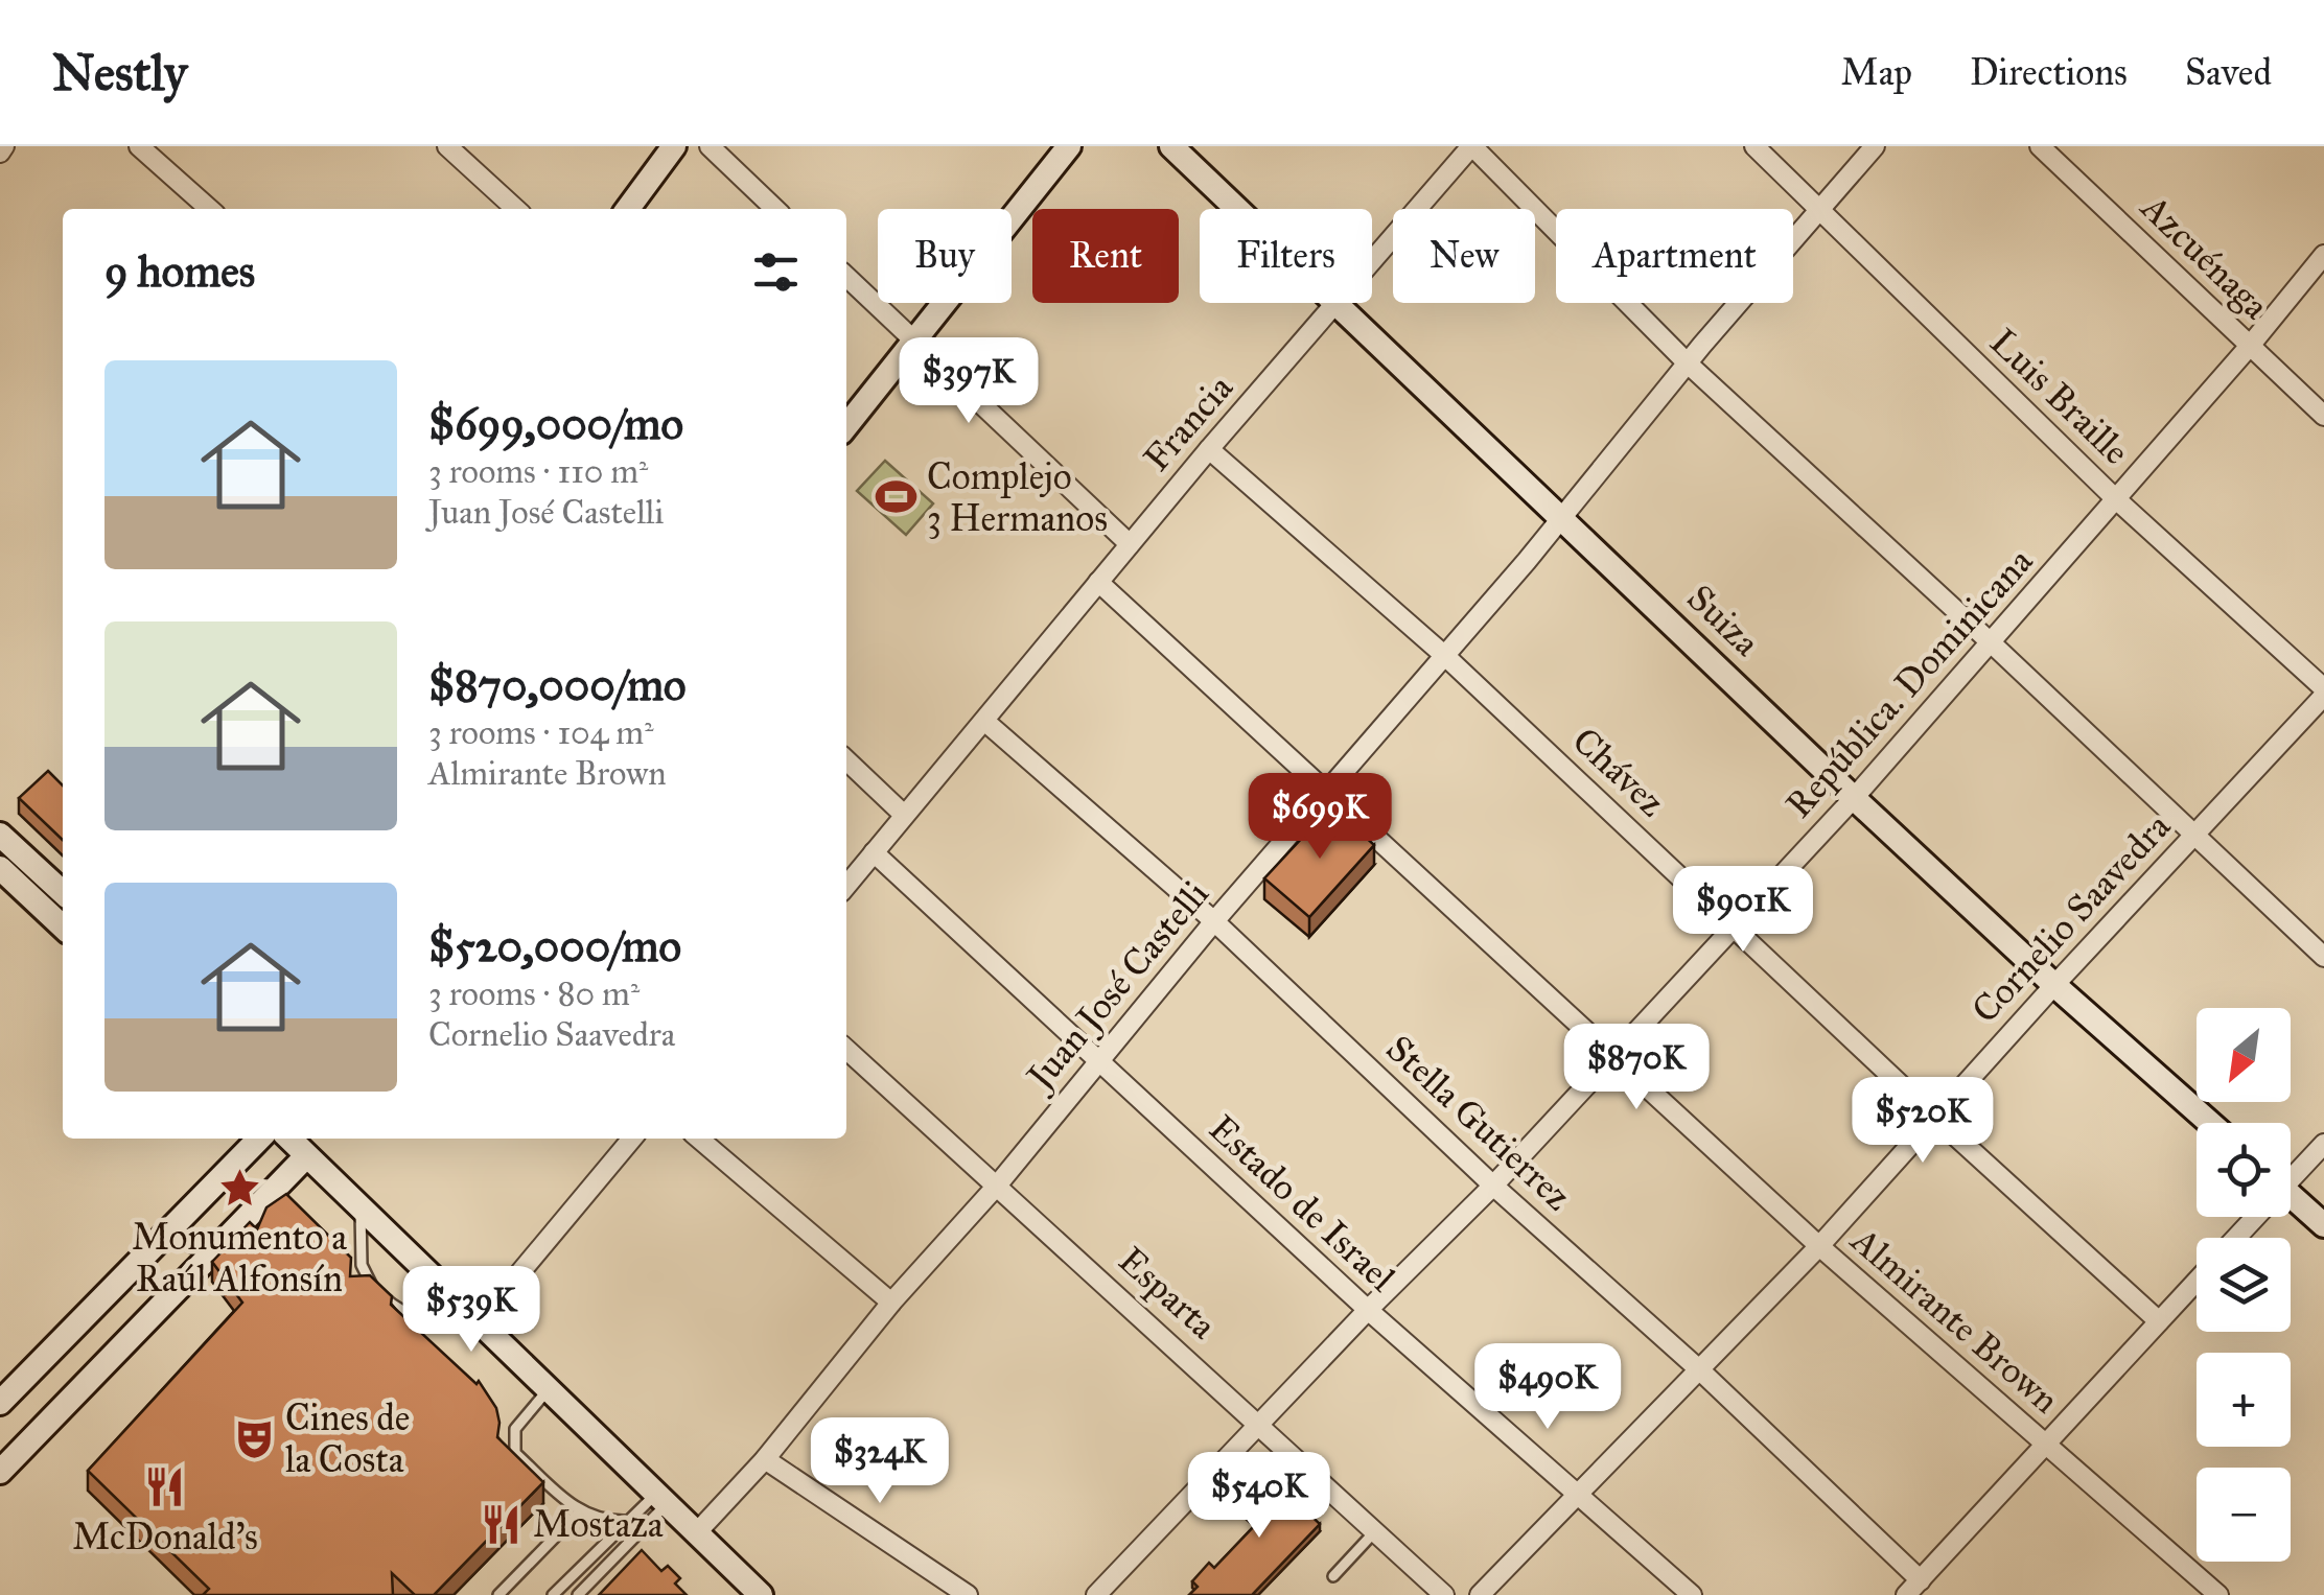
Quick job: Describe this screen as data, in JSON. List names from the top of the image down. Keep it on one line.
{"streets":{"street":["Azcuénaga","Luis Braille","Francia","Suiza","República. Dominicana","Chávez","Cornelio Saavedra","Juan José Castelli","Stella Gutierrez","Estado de Israel","Esparta","Almirante Brown"]},"crossings":[["Azcuénaga","República. Dominicana"],["Luis Braille","República. Dominicana"],["Luis Braille","Cornelio Saavedra"],["Luis Braille","Juan José Castelli"],["Francia","Suiza"],["Francia","Chávez"],["Francia","Stella Gutierrez"],["Francia","Estado de Israel"],["Francia","Almirante Brown"],["Suiza","República. Dominicana"],["Suiza","Cornelio Saavedra"],["Suiza","Juan José Castelli"],["República. Dominicana","Chávez"],["República. Dominicana","Stella Gutierrez"],["República. Dominicana","Estado de Israel"],["República. Dominicana","Esparta"],["República. Dominicana","Almirante Brown"],["Chávez","Cornelio Saavedra"],["Chávez","Juan José Castelli"],["Cornelio Saavedra","Stella Gutierrez"],["Cornelio Saavedra","Estado de Israel"],["Cornelio Saavedra","Almirante Brown"],["Juan José Castelli","Stella Gutierrez"],["Juan José Castelli","Estado de Israel"],["Juan José Castelli","Esparta"],["Juan José Castelli","Almirante Brown"]],"places":{"sports":["Complejo 3 Hermanos"],"place":["Monumento a Raúl Alfonsín"],"theatre":["Cines de la Costa"],"restaurant":["McDonald's","Mostaza"]},"north":"bottom left","page":{"header":"Nestly","nav":["Map","Directions","Saved"],"chip":["Buy","Rent","Filters","New","Apartment"],"heading":"9 homes","list":[{"name":"$699,000/mo","note":"3 rooms · 110 m² · Juan José Castelli"},{"name":"$870,000/mo","note":"3 rooms · 104 m² · Almirante Brown"},{"name":"$520,000/mo","note":"3 rooms · 80 m² · Cornelio Saavedra"}],"price":["$397K","$699K","$901K","$870K","$520K","$539K","$490K","$324K","$540K"],"map_buttons":["+","−"]}}
